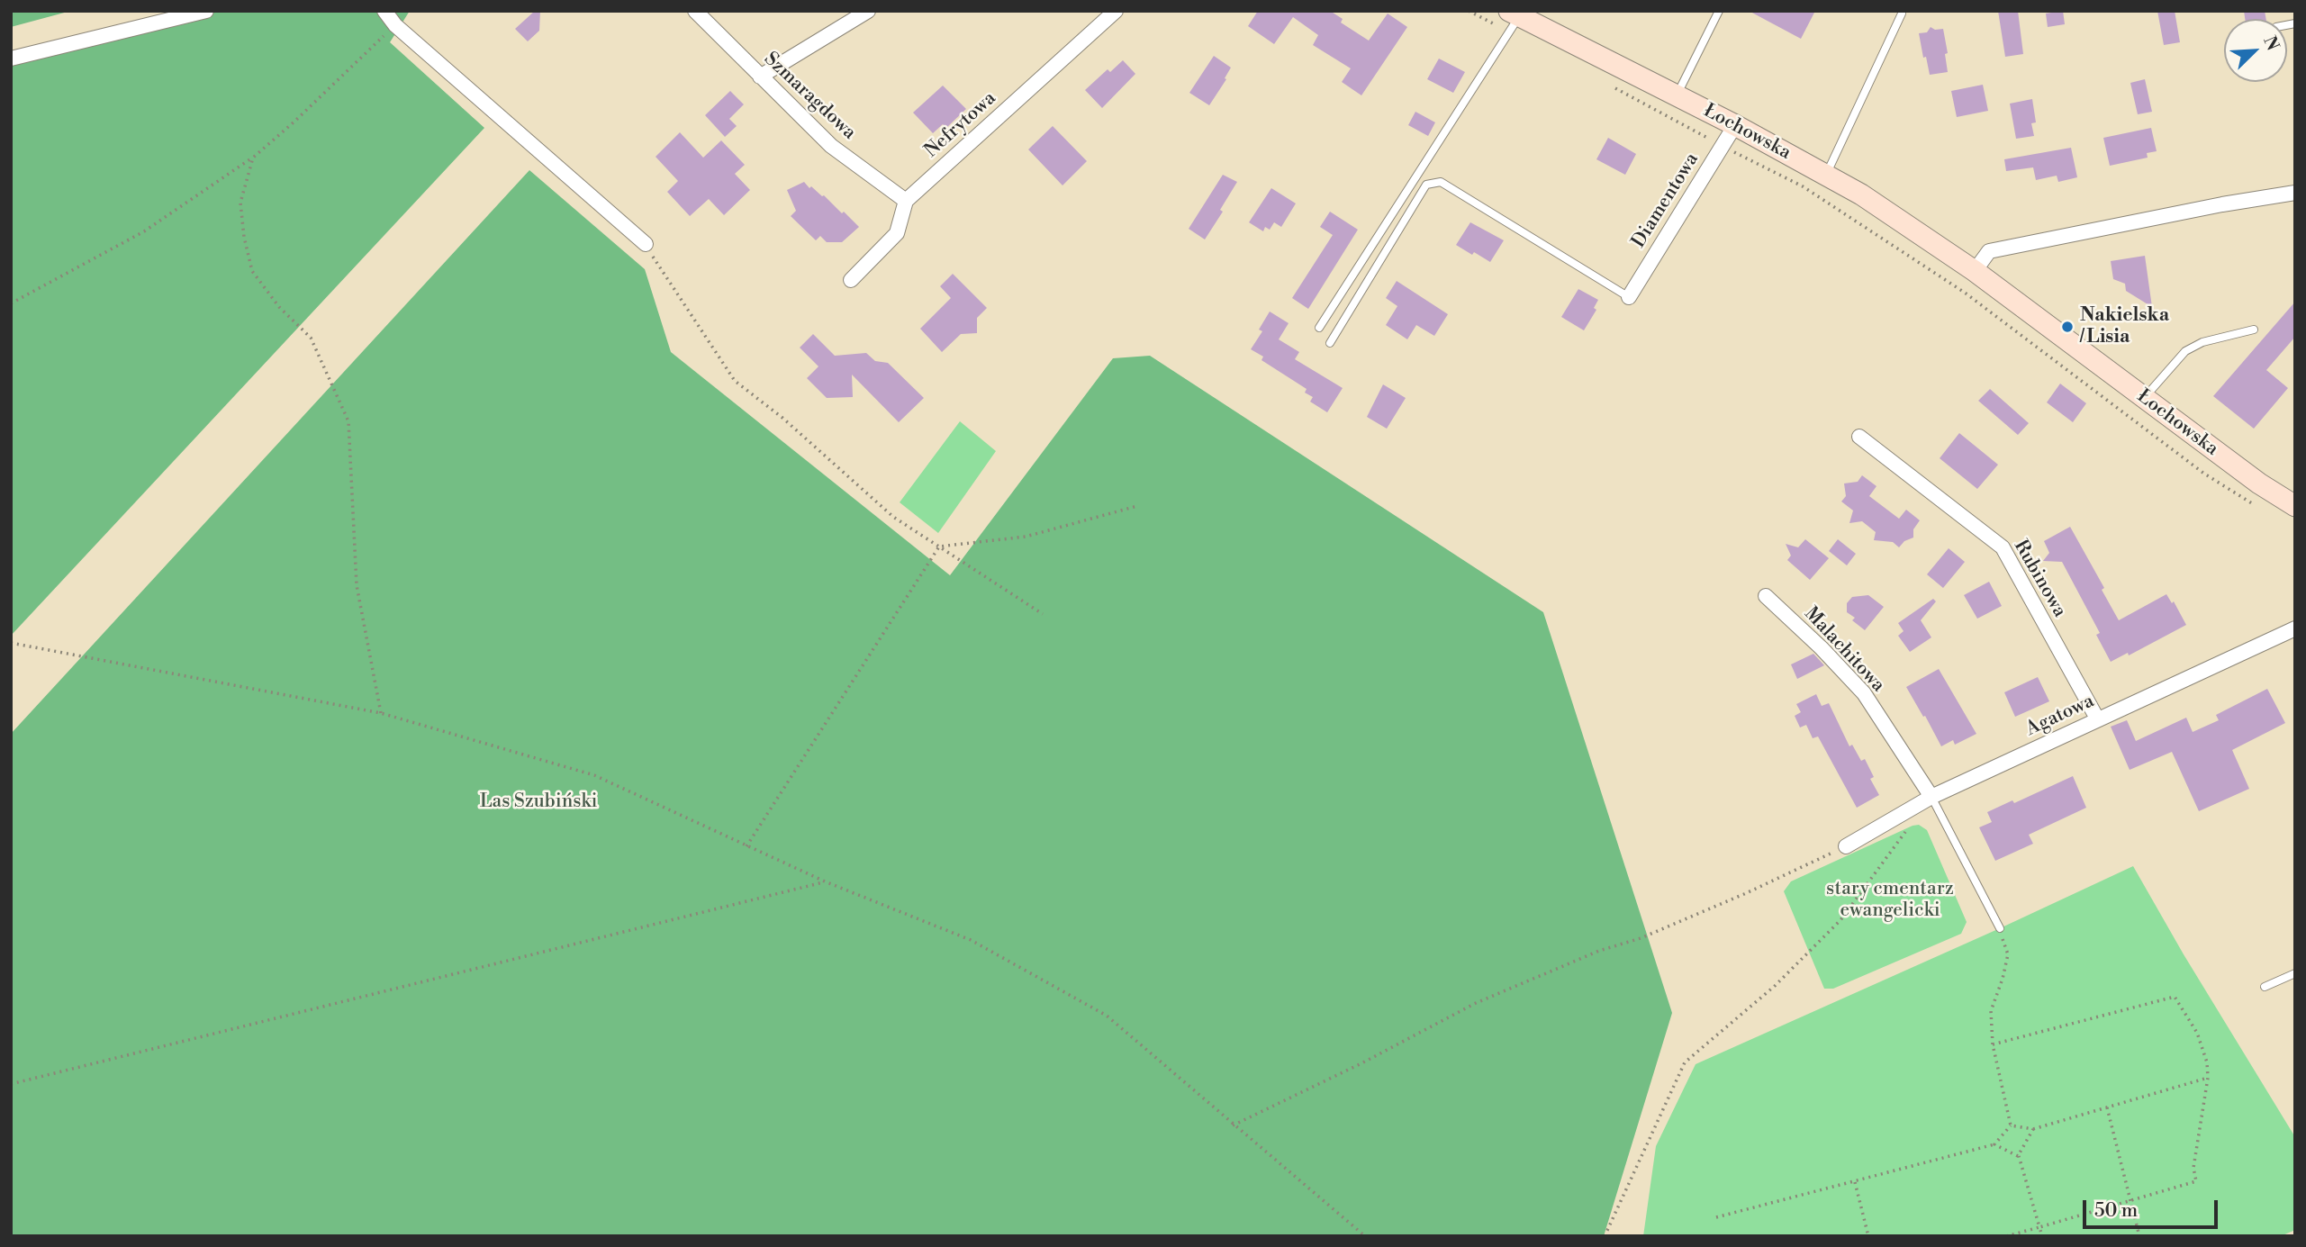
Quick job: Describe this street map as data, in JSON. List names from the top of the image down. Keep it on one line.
{"streets":{"main road":["Łochowska"],"street":["Szmaragdowa","Nefrytowa","Diamentowa","Rubinowa","Malachitowa","Agatowa"]},"crossings":[["Szmaragdowa","Nefrytowa"],["Łochowska","Diamentowa"],["Rubinowa","Agatowa"],["Malachitowa","Agatowa"]],"parks":["Las Szubiński","stary cmentarz ewangelicki"],"places":["Nakielska / Lisia"],"scale_bar":"50 m","north":"top right"}
